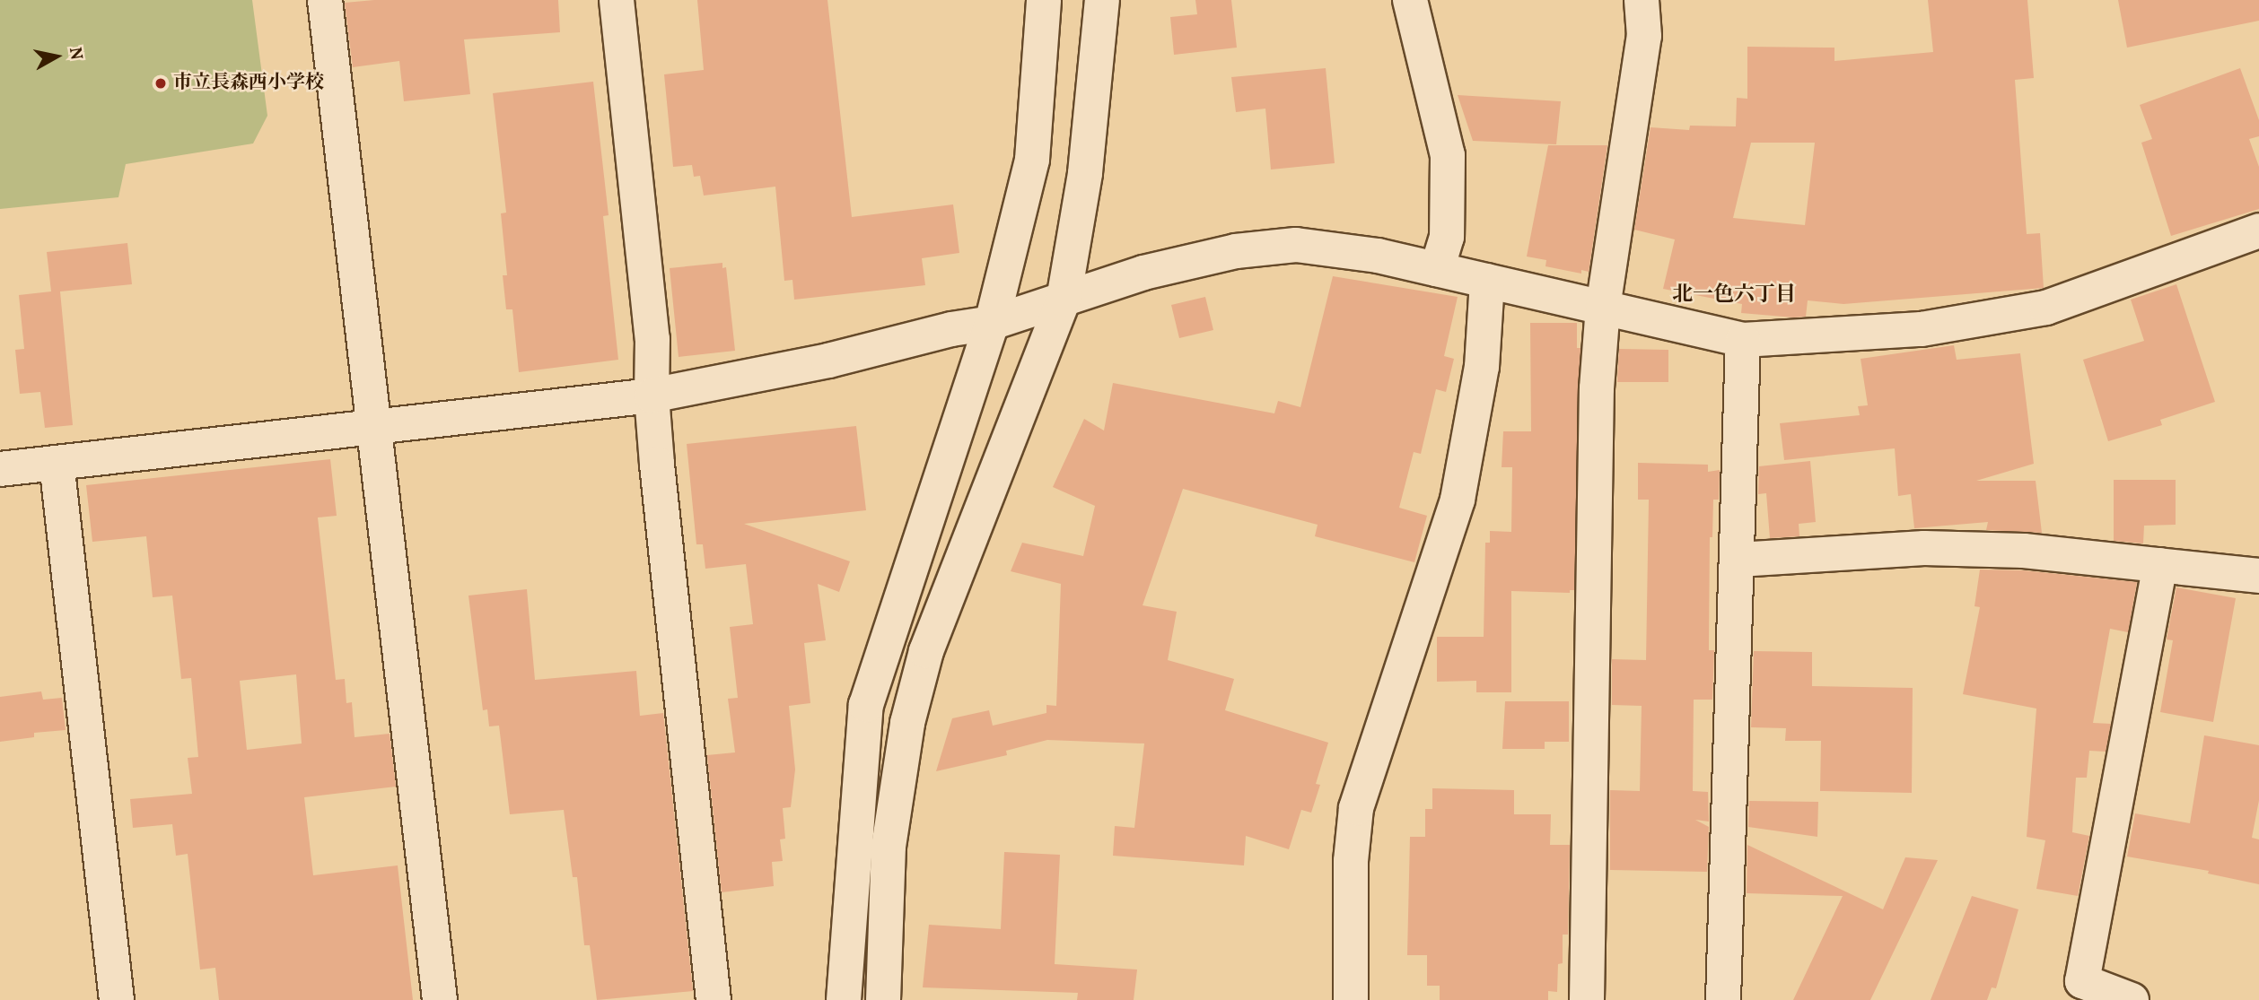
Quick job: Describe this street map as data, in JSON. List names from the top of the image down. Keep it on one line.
{"districts":["北一色六丁目"],"places":["市立長森西小学校"],"north":"right"}
